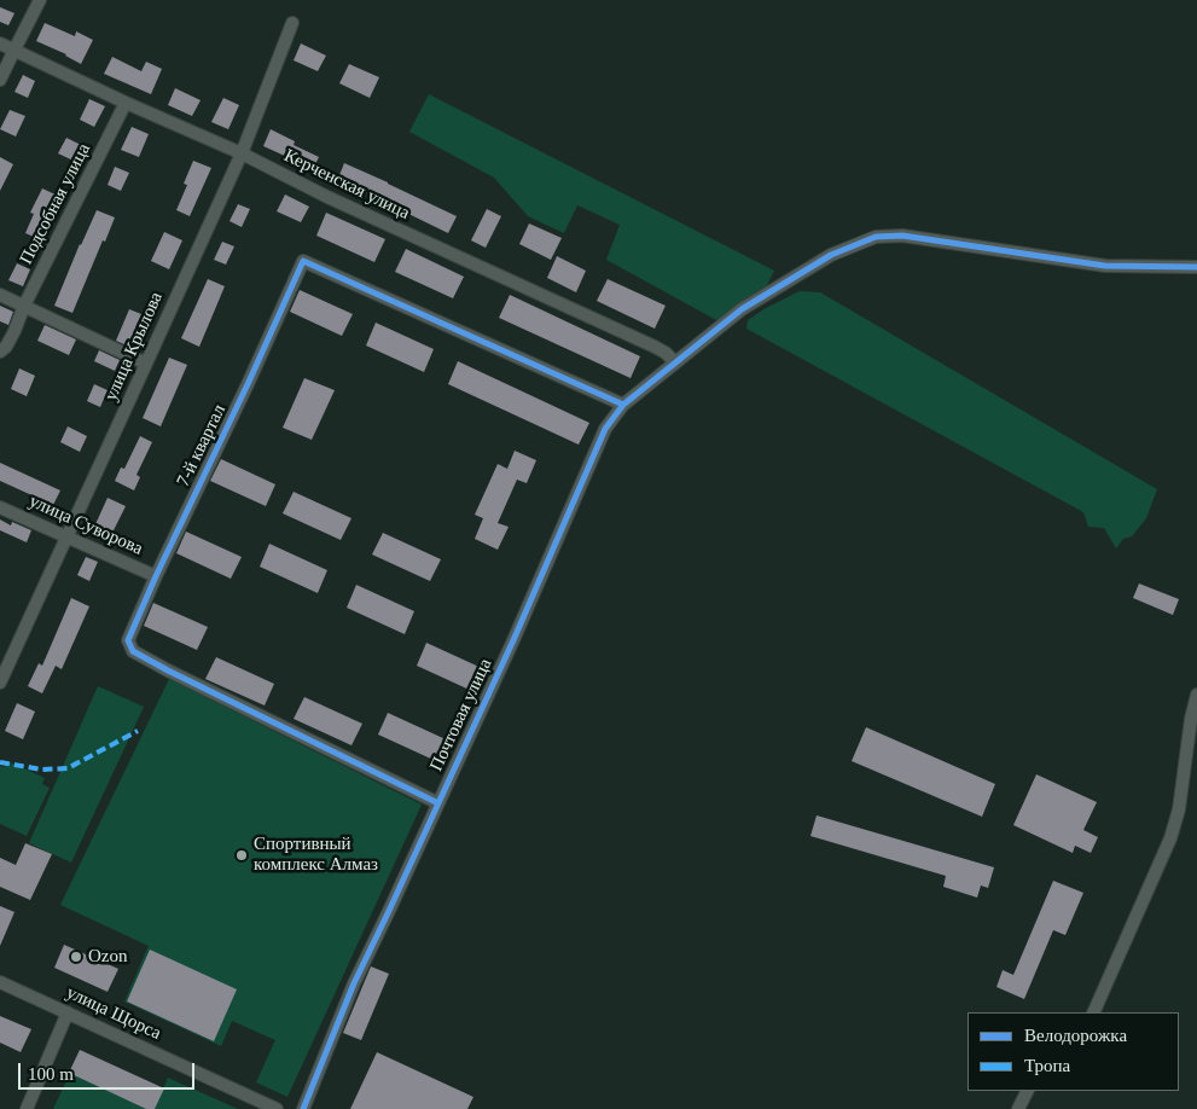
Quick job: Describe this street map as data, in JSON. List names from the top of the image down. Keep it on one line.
{"streets":{"street":["Керченская улица","Подсобная улица","улица Крылова","7-й квартал","улица Суворова","Почтовая улица","улица Щорса"]},"crossings":[["Керченская улица","Подсобная улица"],["Керченская улица","улица Крылова"],["Керченская улица","Почтовая улица"],["улица Крылова","улица Суворова"],["7-й квартал","улица Суворова"],["7-й квартал","Почтовая улица"]],"places":["Спортивный комплекс Алмаз","Ozon"],"legend":["Велодорожка","Тропа"],"scale_bar":"100 m"}
